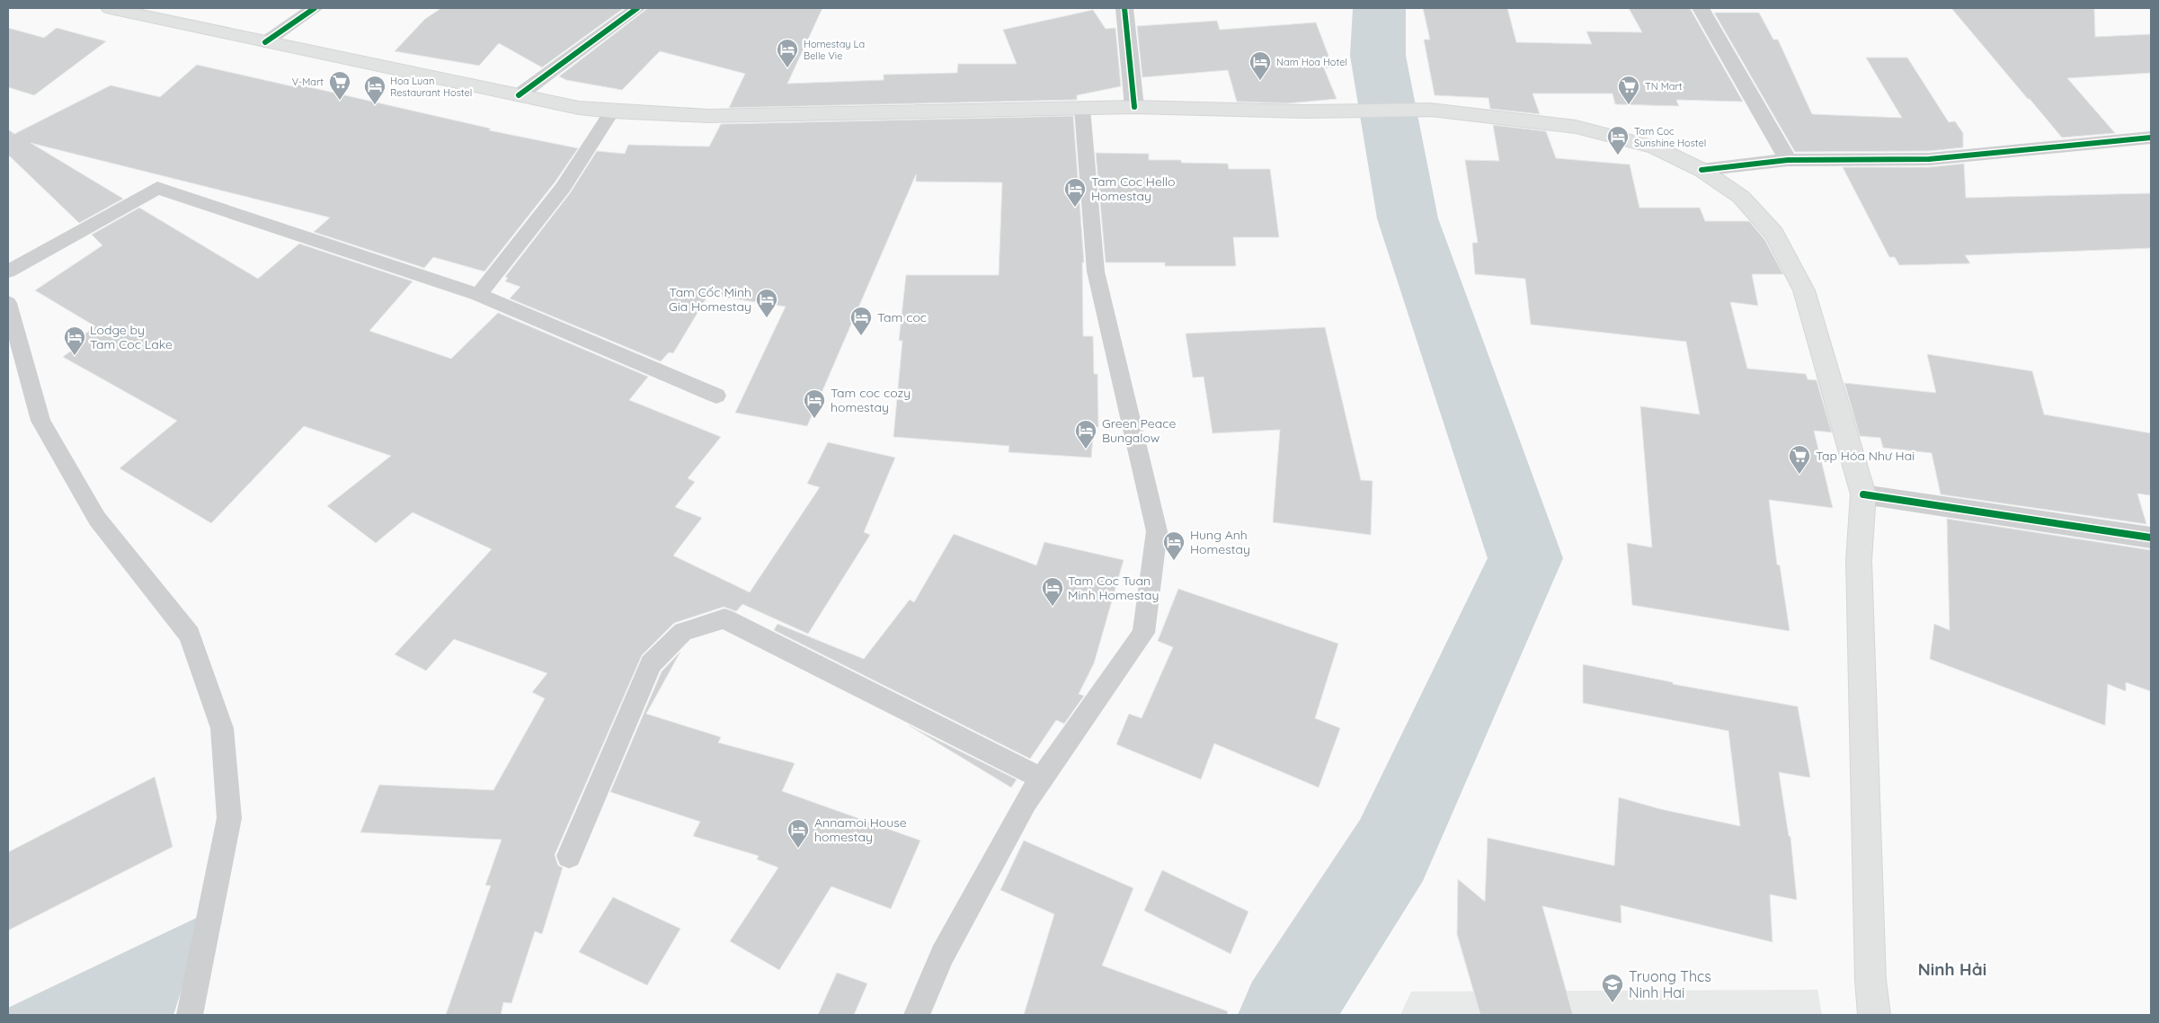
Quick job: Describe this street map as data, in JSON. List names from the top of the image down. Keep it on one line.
{"districts":["Ninh Hải"],"places":{"hotel":["Homestay La Belle Vie","Nam Hoa Hotel","Hoa Luan Restaurant Hostel","Tam Coc Sunshine Hostel","Tam Coc Hello Homestay","Tam Cốc Minh Gia Homestay","Tam coc","Lodge by Tam Coc Lake","Tam coc cozy homestay","Green Peace Bungalow","Hung Anh Homestay","Tam Coc Tuan Minh Homestay","Annamoi House homestay"],"supermarket":["V-Mart","TN Mart","Tạp Hóa Như Hai"],"school or university":["Truong Thcs Ninh Hai"]}}
